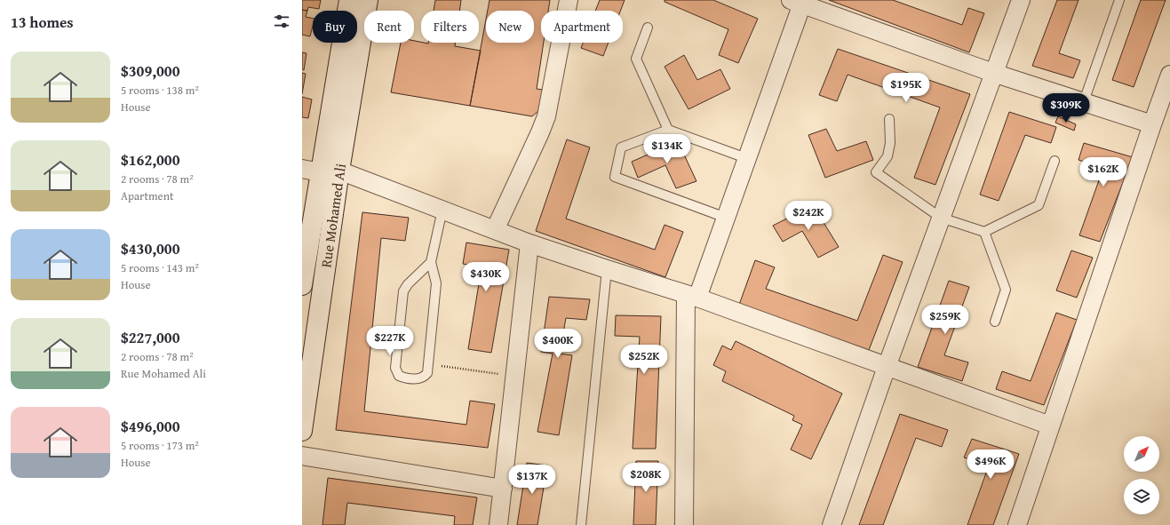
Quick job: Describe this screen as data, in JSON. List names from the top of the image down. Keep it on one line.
{"streets":{"street":["Rue Mohamed Ali"]},"north":"top right","page":{"heading":"13 homes","chip":["Buy","Rent","Filters","New","Apartment"],"list":[{"name":"$309,000","note":"5 rooms · 138 m² · House"},{"name":"$162,000","note":"2 rooms · 78 m² · Apartment"},{"name":"$430,000","note":"5 rooms · 143 m² · House"},{"name":"$227,000","note":"2 rooms · 78 m² · Rue Mohamed Ali"},{"name":"$496,000","note":"5 rooms · 173 m² · House"}],"price":["$195K","$309K","$134K","$162K","$242K","$430K","$259K","$227K","$400K","$252K","$496K","$208K","$137K"]}}
